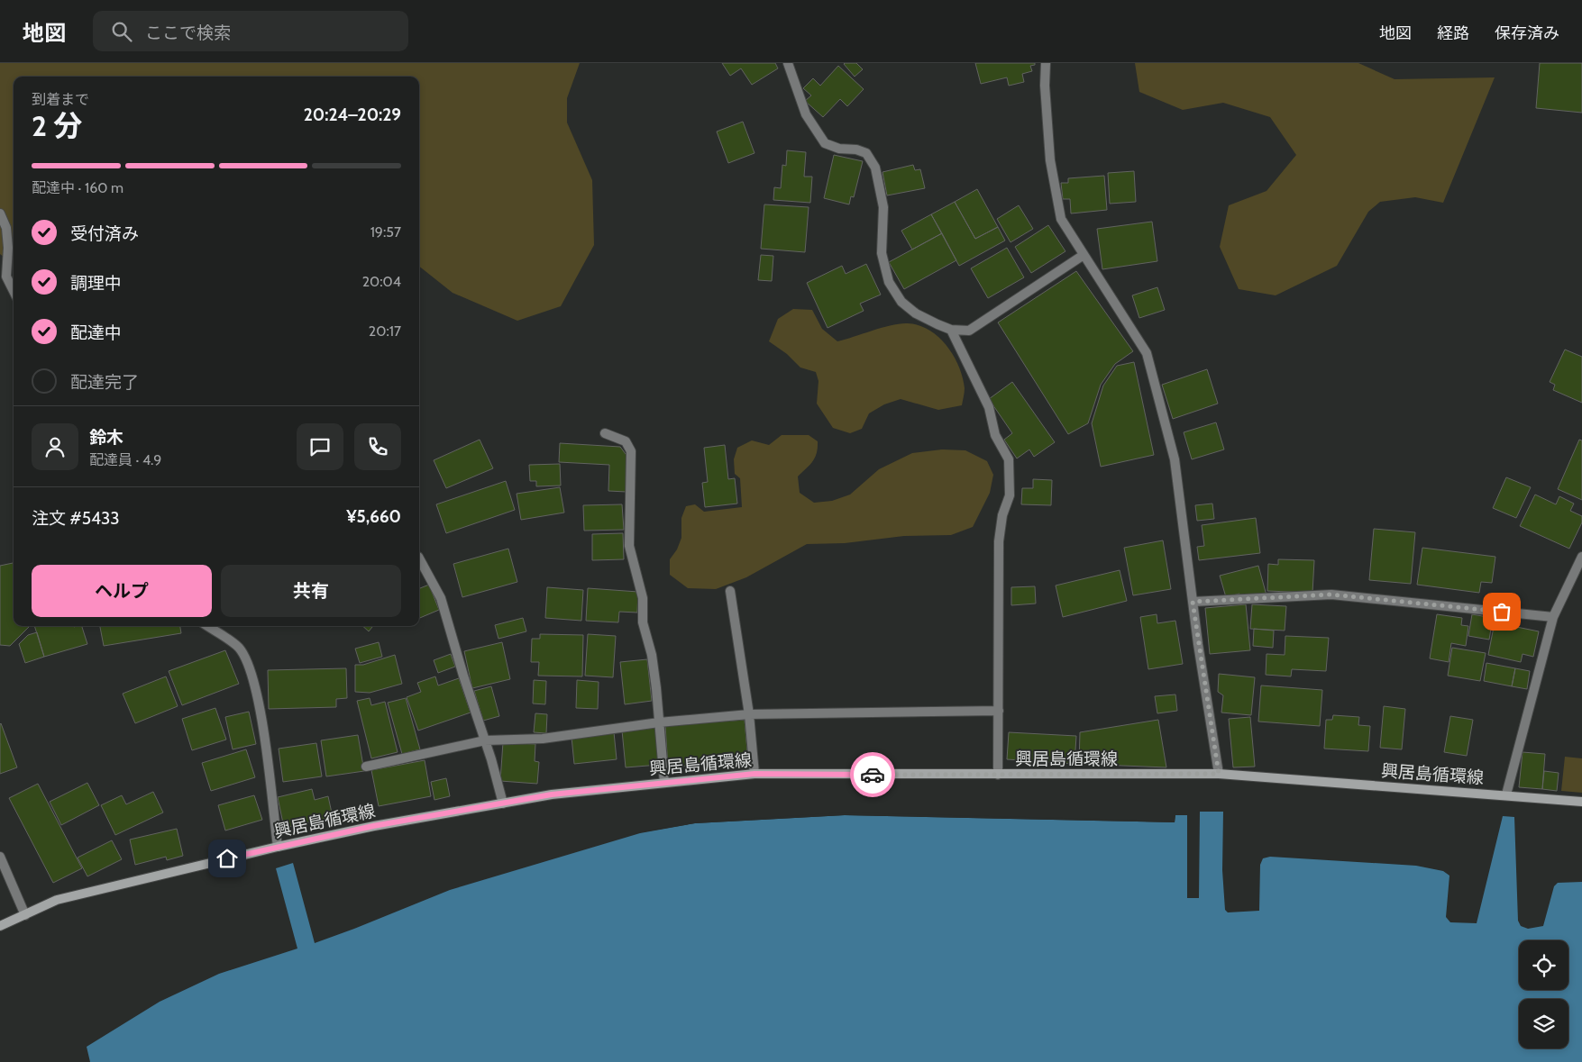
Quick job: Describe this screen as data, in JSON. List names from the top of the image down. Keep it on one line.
{"streets":{"main road":["興居島循環線"]},"page":{"header":"地図","search":"ここで検索","nav":["地図","経路","保存済み"],"heading":["2 分","到着まで","20:24–20:29"],"panel":["鈴木","配達員 · 4.9","注文 #5433","¥5,660"],"bar":"配達中 · 160 m","list":[["受付済み","19:57"],["調理中","20:04"],["配達中","20:17"],"配達完了"],"buttons":["ヘルプ","共有"]}}
